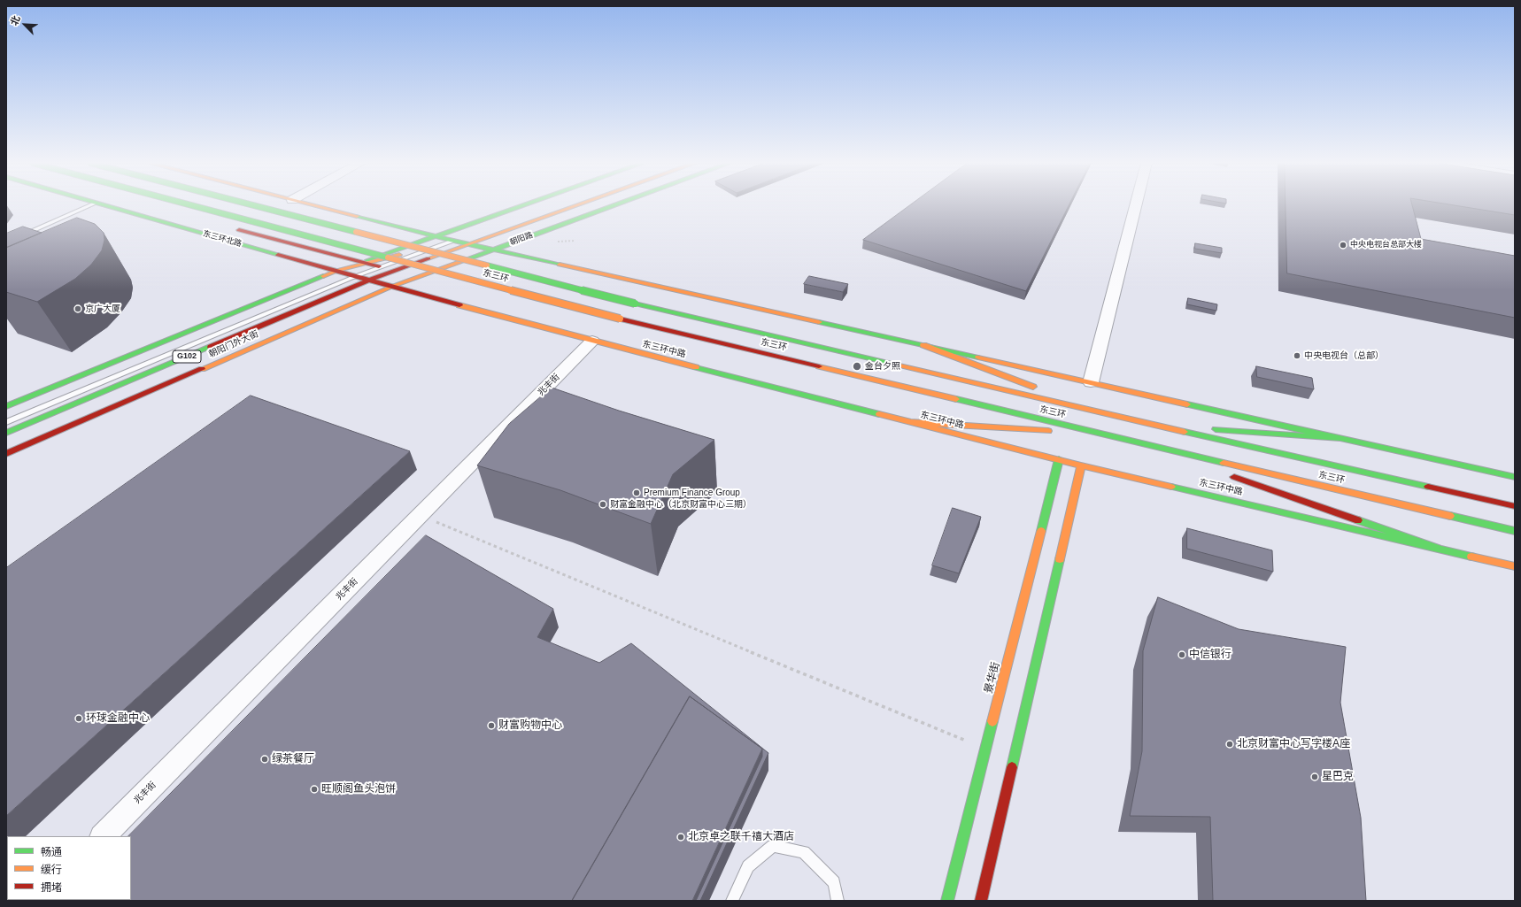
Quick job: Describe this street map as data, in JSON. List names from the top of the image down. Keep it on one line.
{"streets":{"main road":["东三环北路","朝阳路","东三环","朝阳门外大街","东三环中路","G102","景华街"],"street":["兆丰街"]},"crossings":[["东三环北路","东三环中路"],["东三环北路","G102"],["朝阳路","朝阳门外大街"],["朝阳路","G102"],["朝阳门外大街","东三环中路"],["朝阳门外大街","G102"],["东三环中路","G102"],["东三环中路","兆丰街"],["东三环中路","景华街"]],"places":["中央电视台总部大楼","京广大厦","中央电视台（总部）","金台夕照","Premium Finance Group","财富金融中心（北京财富中心三期）","中信银行","环球金融中心","财富购物中心","北京财富中心写字楼A座","绿茶餐厅","星巴克","旺顺阁鱼头泡饼","北京卓之联千禧大酒店"],"legend":["畅通","缓行","拥堵"],"north":"top left"}
